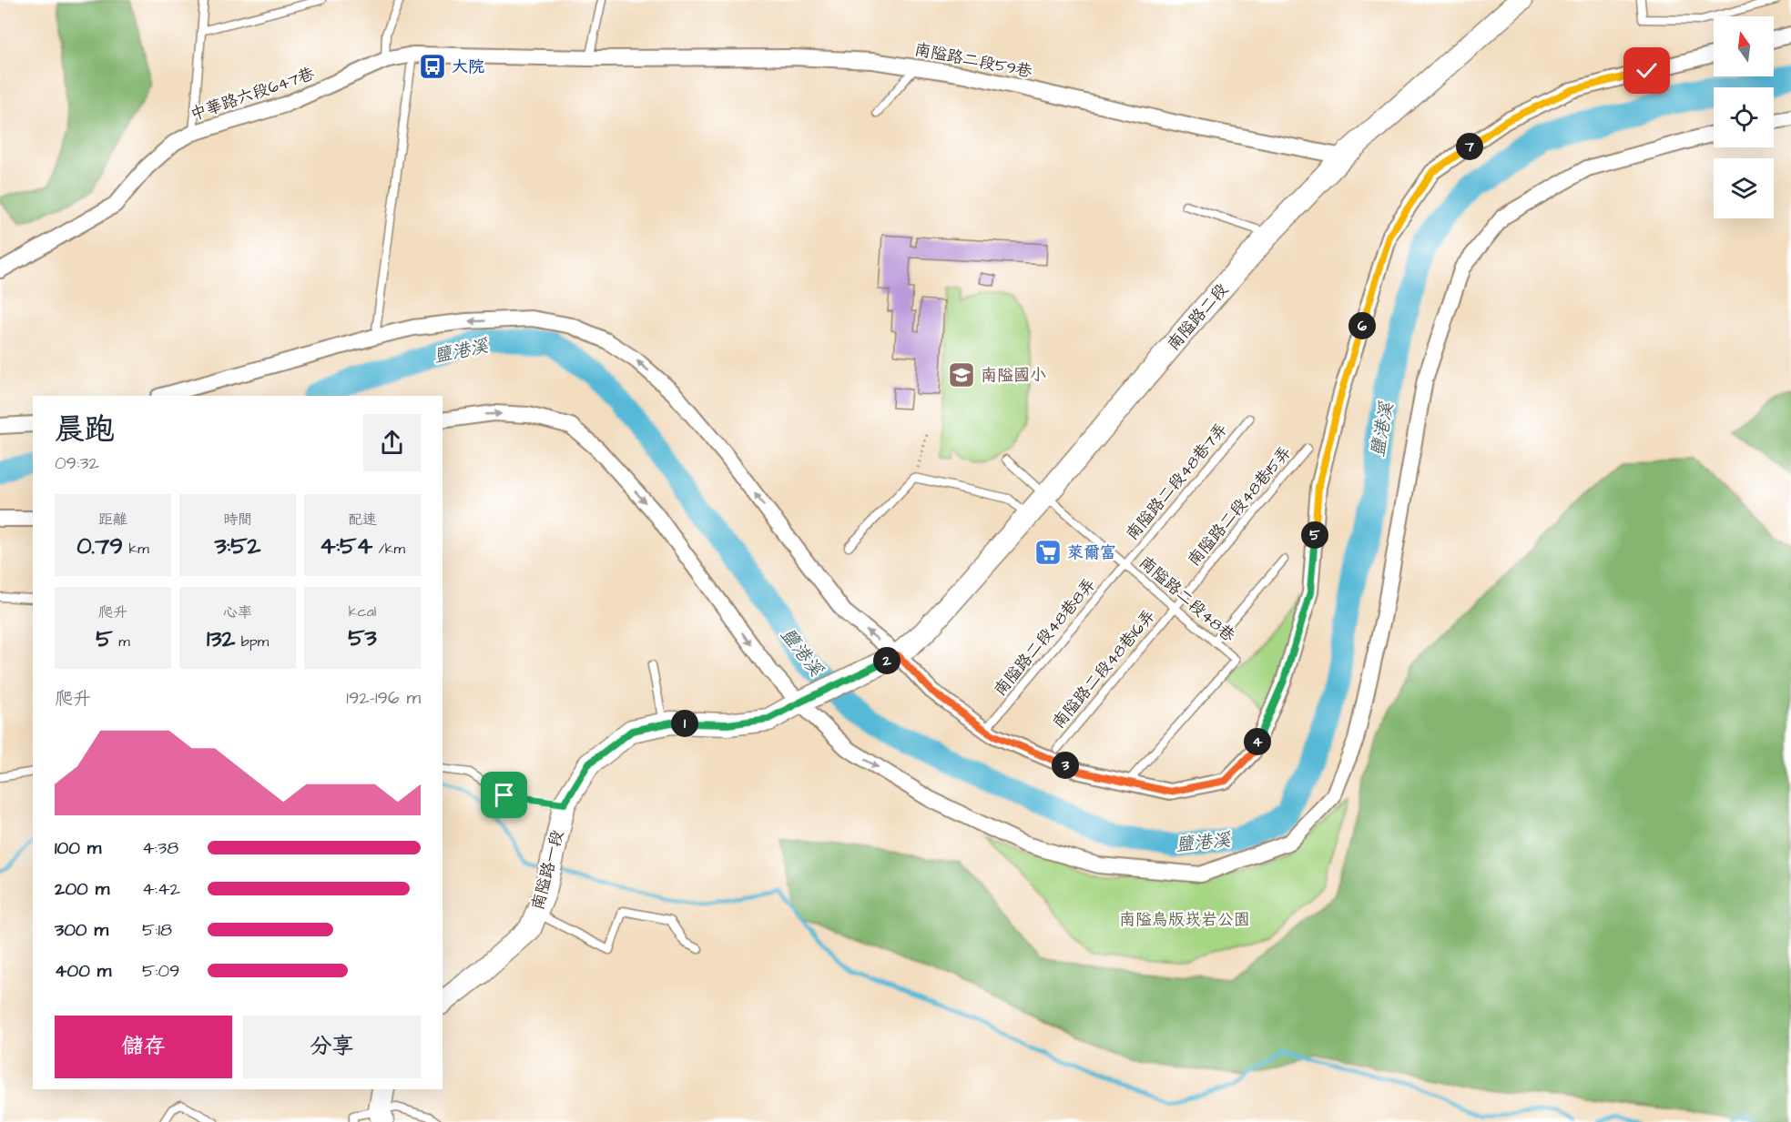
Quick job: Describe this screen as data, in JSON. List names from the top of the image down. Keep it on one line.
{"streets":{"street":["南隘路二段59巷","中華路六段647巷","南隘路二段","南隘路一段"],"lane":["南隘路二段48巷7弄","南隘路二段48巷15弄","南隘路二段48巷","南隘路二段48巷8弄","南隘路二段48巷16弄"]},"crossings":[["南隘路二段59巷","中華路六段647巷"],["南隘路二段59巷","南隘路二段"],["南隘路二段","南隘路二段48巷"],["南隘路二段","南隘路一段"],["南隘路二段48巷7弄","南隘路二段48巷"],["南隘路二段48巷7弄","南隘路二段48巷8弄"],["南隘路二段48巷15弄","南隘路二段48巷"],["南隘路二段48巷15弄","南隘路二段48巷16弄"],["南隘路二段48巷","南隘路二段48巷8弄"],["南隘路二段48巷","南隘路二段48巷16弄"]],"water":["鹽港溪"],"parks":["南隘烏版崁岩公園"],"places":{"bus stop":["大院"],"school or university":["南隘國小"],"supermarket":["萊爾富"]},"north":"top","page":{"pins":["7","6","5","2","1","4","3"],"heading":["晨跑","09:32"],"stats":[["距離","0.79 km"],["時間","3:52"],["配速","4:54 /km"],["爬升","5 m"],["心率","132 bpm"],["kcal","53"]],"chart":["爬升","192–196 m"],"list":[{"name":"100 m","note":"4:38"},{"name":"200 m","note":"4:42"},{"name":"300 m","note":"5:18"},{"name":"400 m","note":"5:09"}],"buttons":["儲存","分享"]}}
